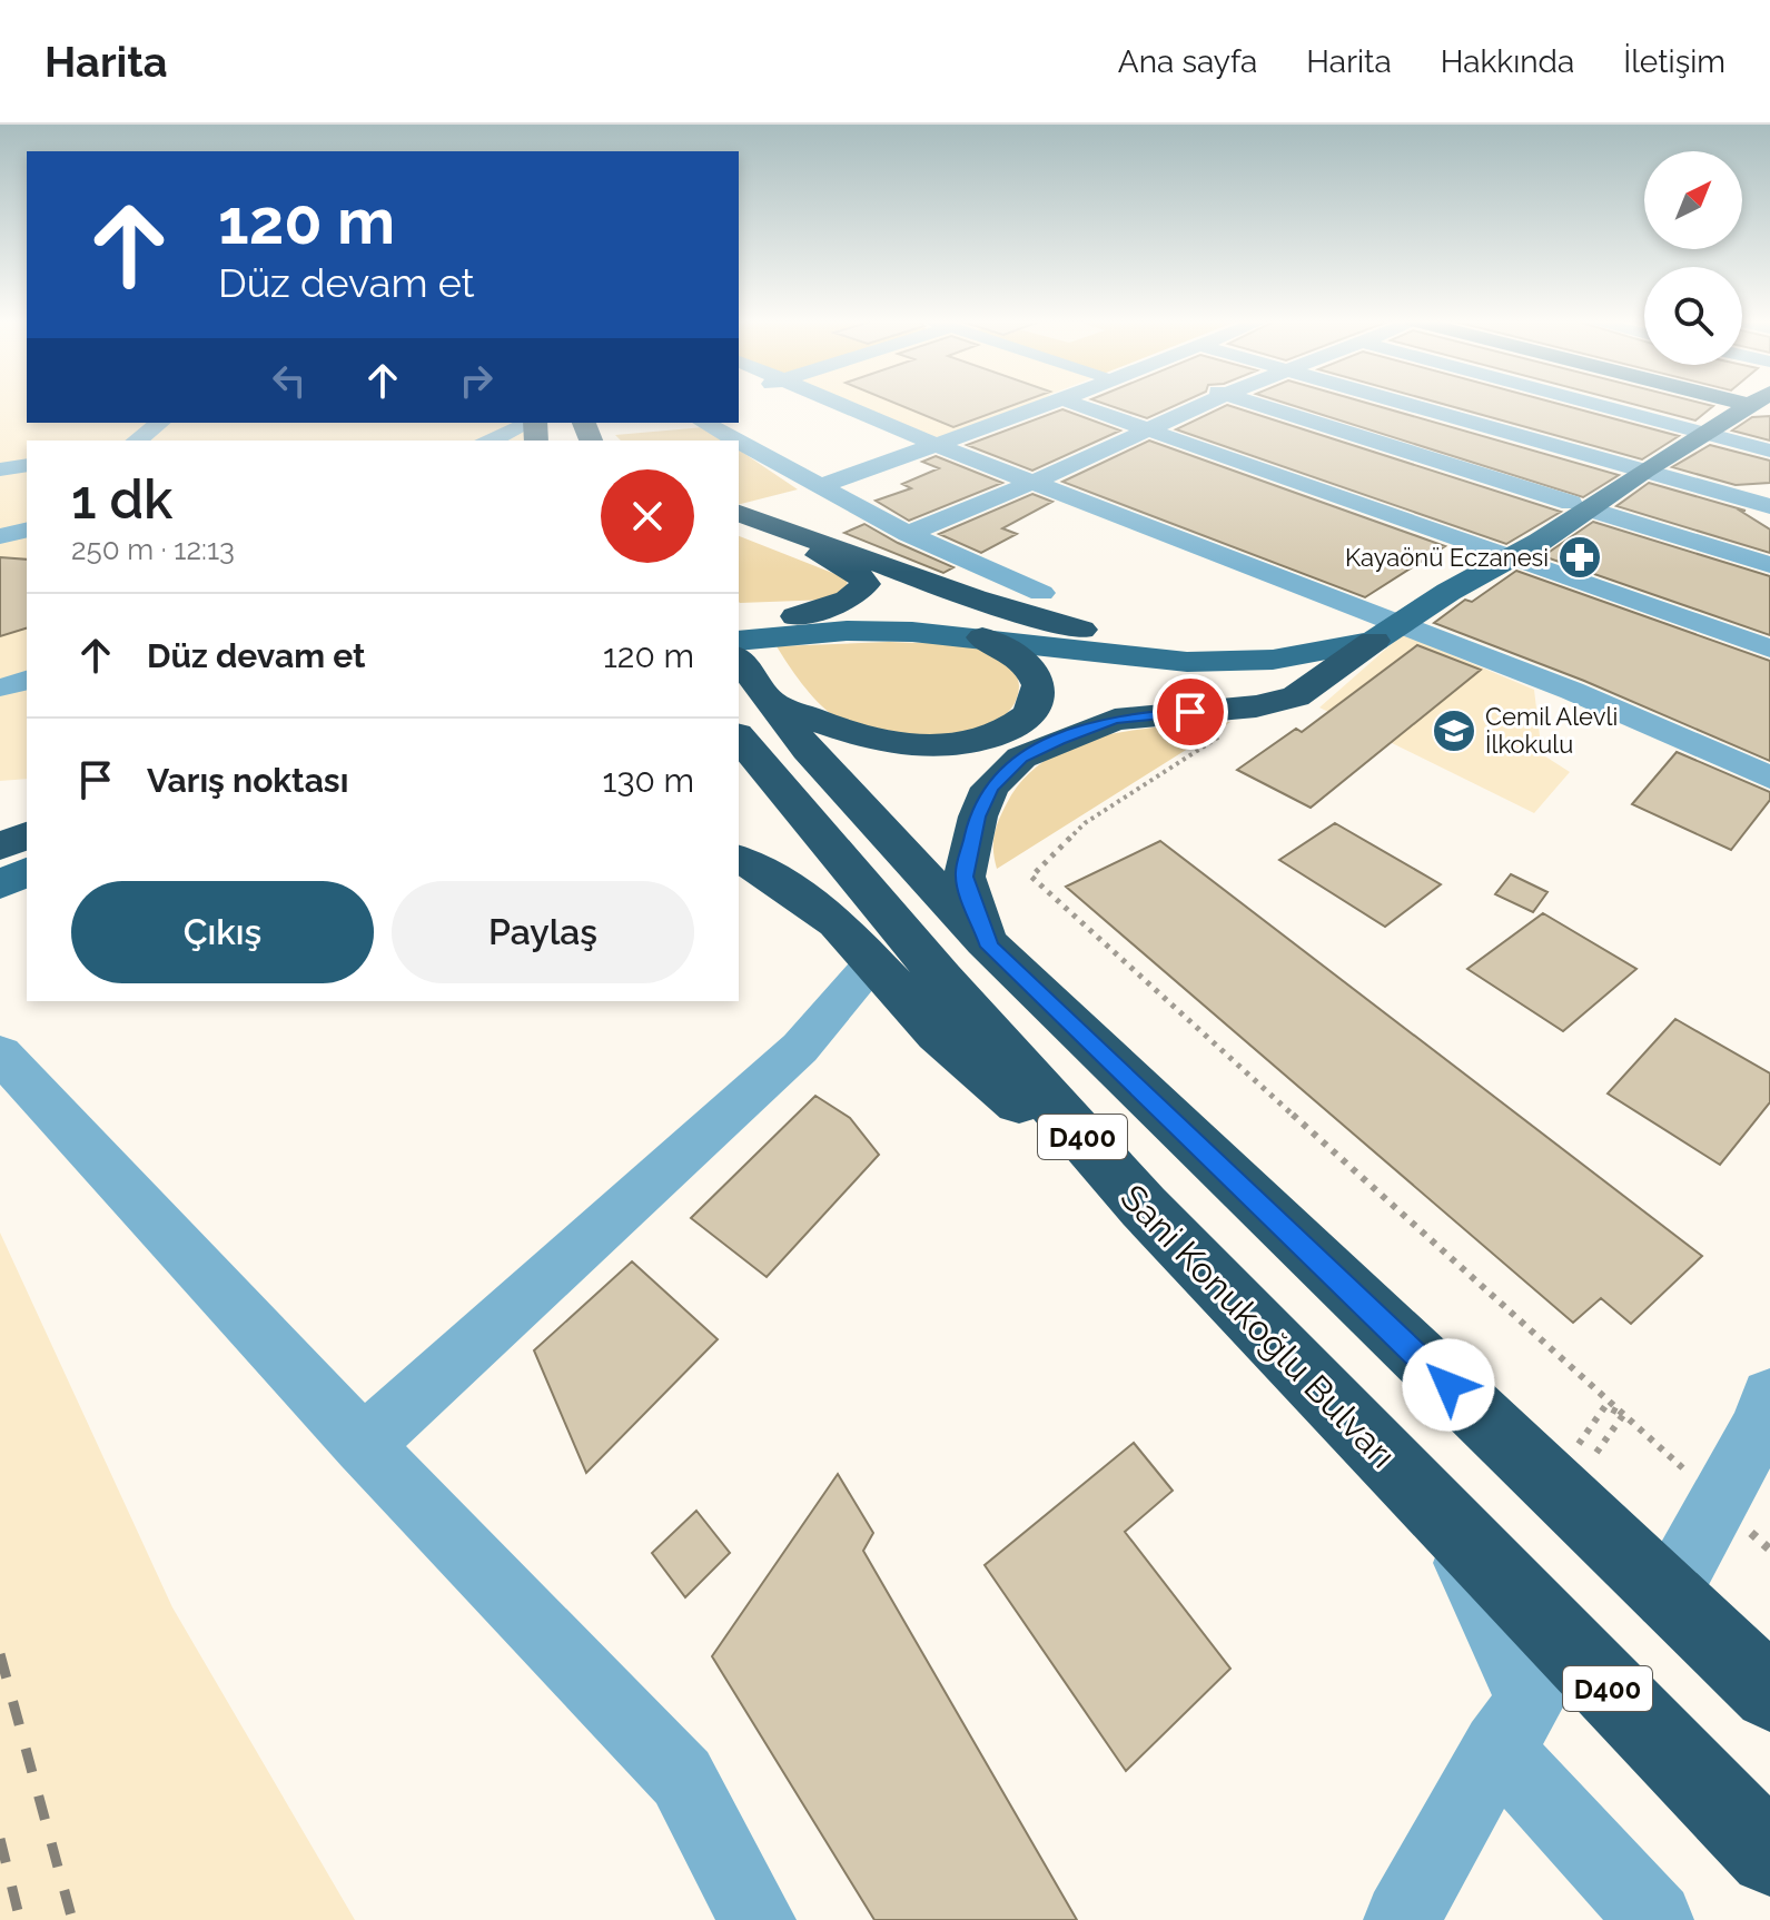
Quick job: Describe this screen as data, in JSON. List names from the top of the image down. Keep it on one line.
{"streets":{"highway":["D400","Sani Konukoğlu Bulvarı"]},"places":{"pharmacy":["Kayaönü Eczanesi"],"school or university":["Cemil Alevli İlkokulu"]},"north":"top right","page":{"header":"Harita","nav":["Ana sayfa","Harita","Hakkında","İletişim"],"turn":["120 m","Düz devam et"],"heading":["1 dk","250 m · 12:13"],"list":[{"name":"Düz devam et","value":"120 m"},{"name":"Varış noktası","value":"130 m"}],"buttons":["Çıkış","Paylaş"]}}
